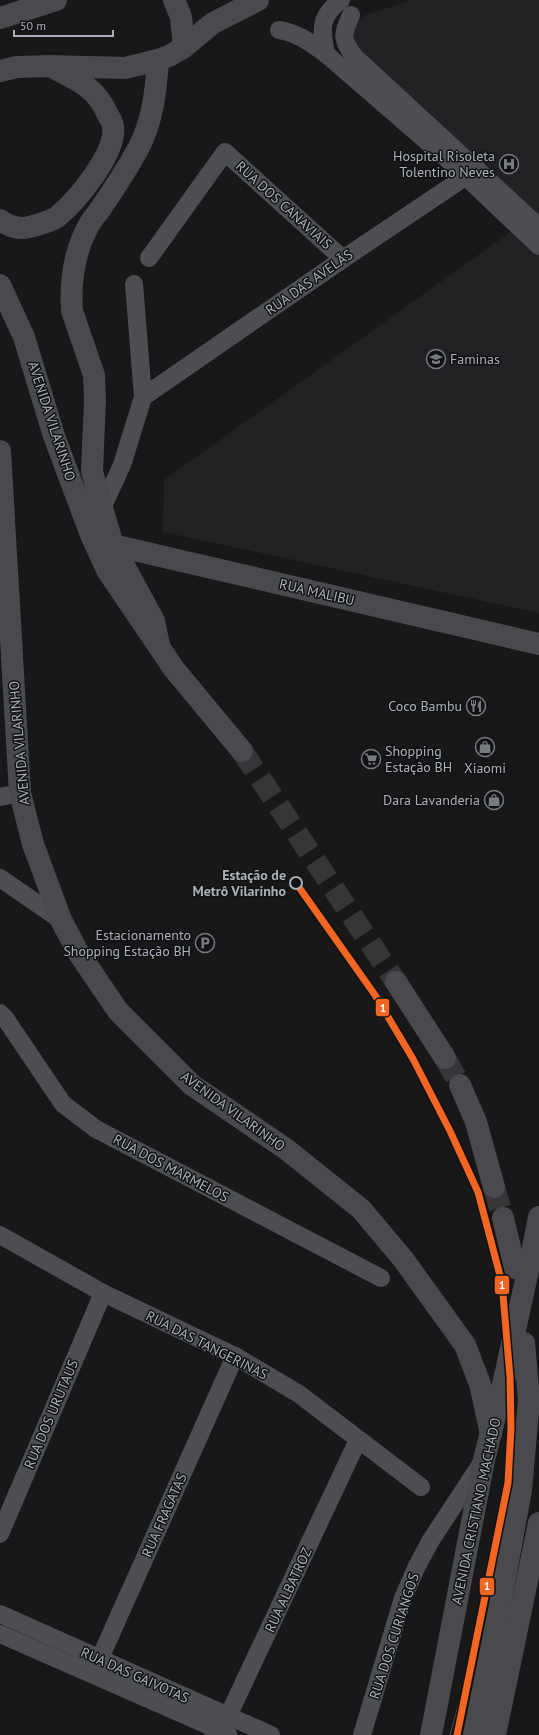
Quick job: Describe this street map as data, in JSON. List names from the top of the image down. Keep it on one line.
{"streets":{"highway":["AVENIDA VILARINHO","RUA MALIBU","AVENIDA CRISTIANO MACHADO"],"street":["RUA DOS CANAVIAIS","RUA DAS AVELÃS","RUA DOS MARMELOS","RUA DAS TANGERINAS","RUA DOS URUTAUS","RUA FRAGATAS","RUA ALBATROZ","RUA DOS CURIANGOS","RUA DAS GAIVOTAS"]},"crossings":[["RUA DOS CANAVIAIS","RUA DAS AVELÃS"],["AVENIDA VILARINHO","RUA MALIBU"],["AVENIDA VILARINHO","AVENIDA CRISTIANO MACHADO"],["RUA DAS TANGERINAS","RUA DOS URUTAUS"],["RUA DAS TANGERINAS","RUA FRAGATAS"],["RUA DAS TANGERINAS","RUA ALBATROZ"],["AVENIDA CRISTIANO MACHADO","RUA DOS CURIANGOS"],["RUA FRAGATAS","RUA DAS GAIVOTAS"],["RUA ALBATROZ","RUA DAS GAIVOTAS"]],"places":{"hospital":["Hospital Risoleta Tolentino Neves"],"school or university":["Faminas"],"restaurant":["Coco Bambu"],"shop":["Xiaomi","Dara Lavanderia"],"supermarket":["Shopping Estação BH"],"other":["Estação de Metrô Vilarinho"],"parking":["Estacionamento Shopping Estação BH"]},"lines":["transit line 1"],"scale_bar":"50 m"}
